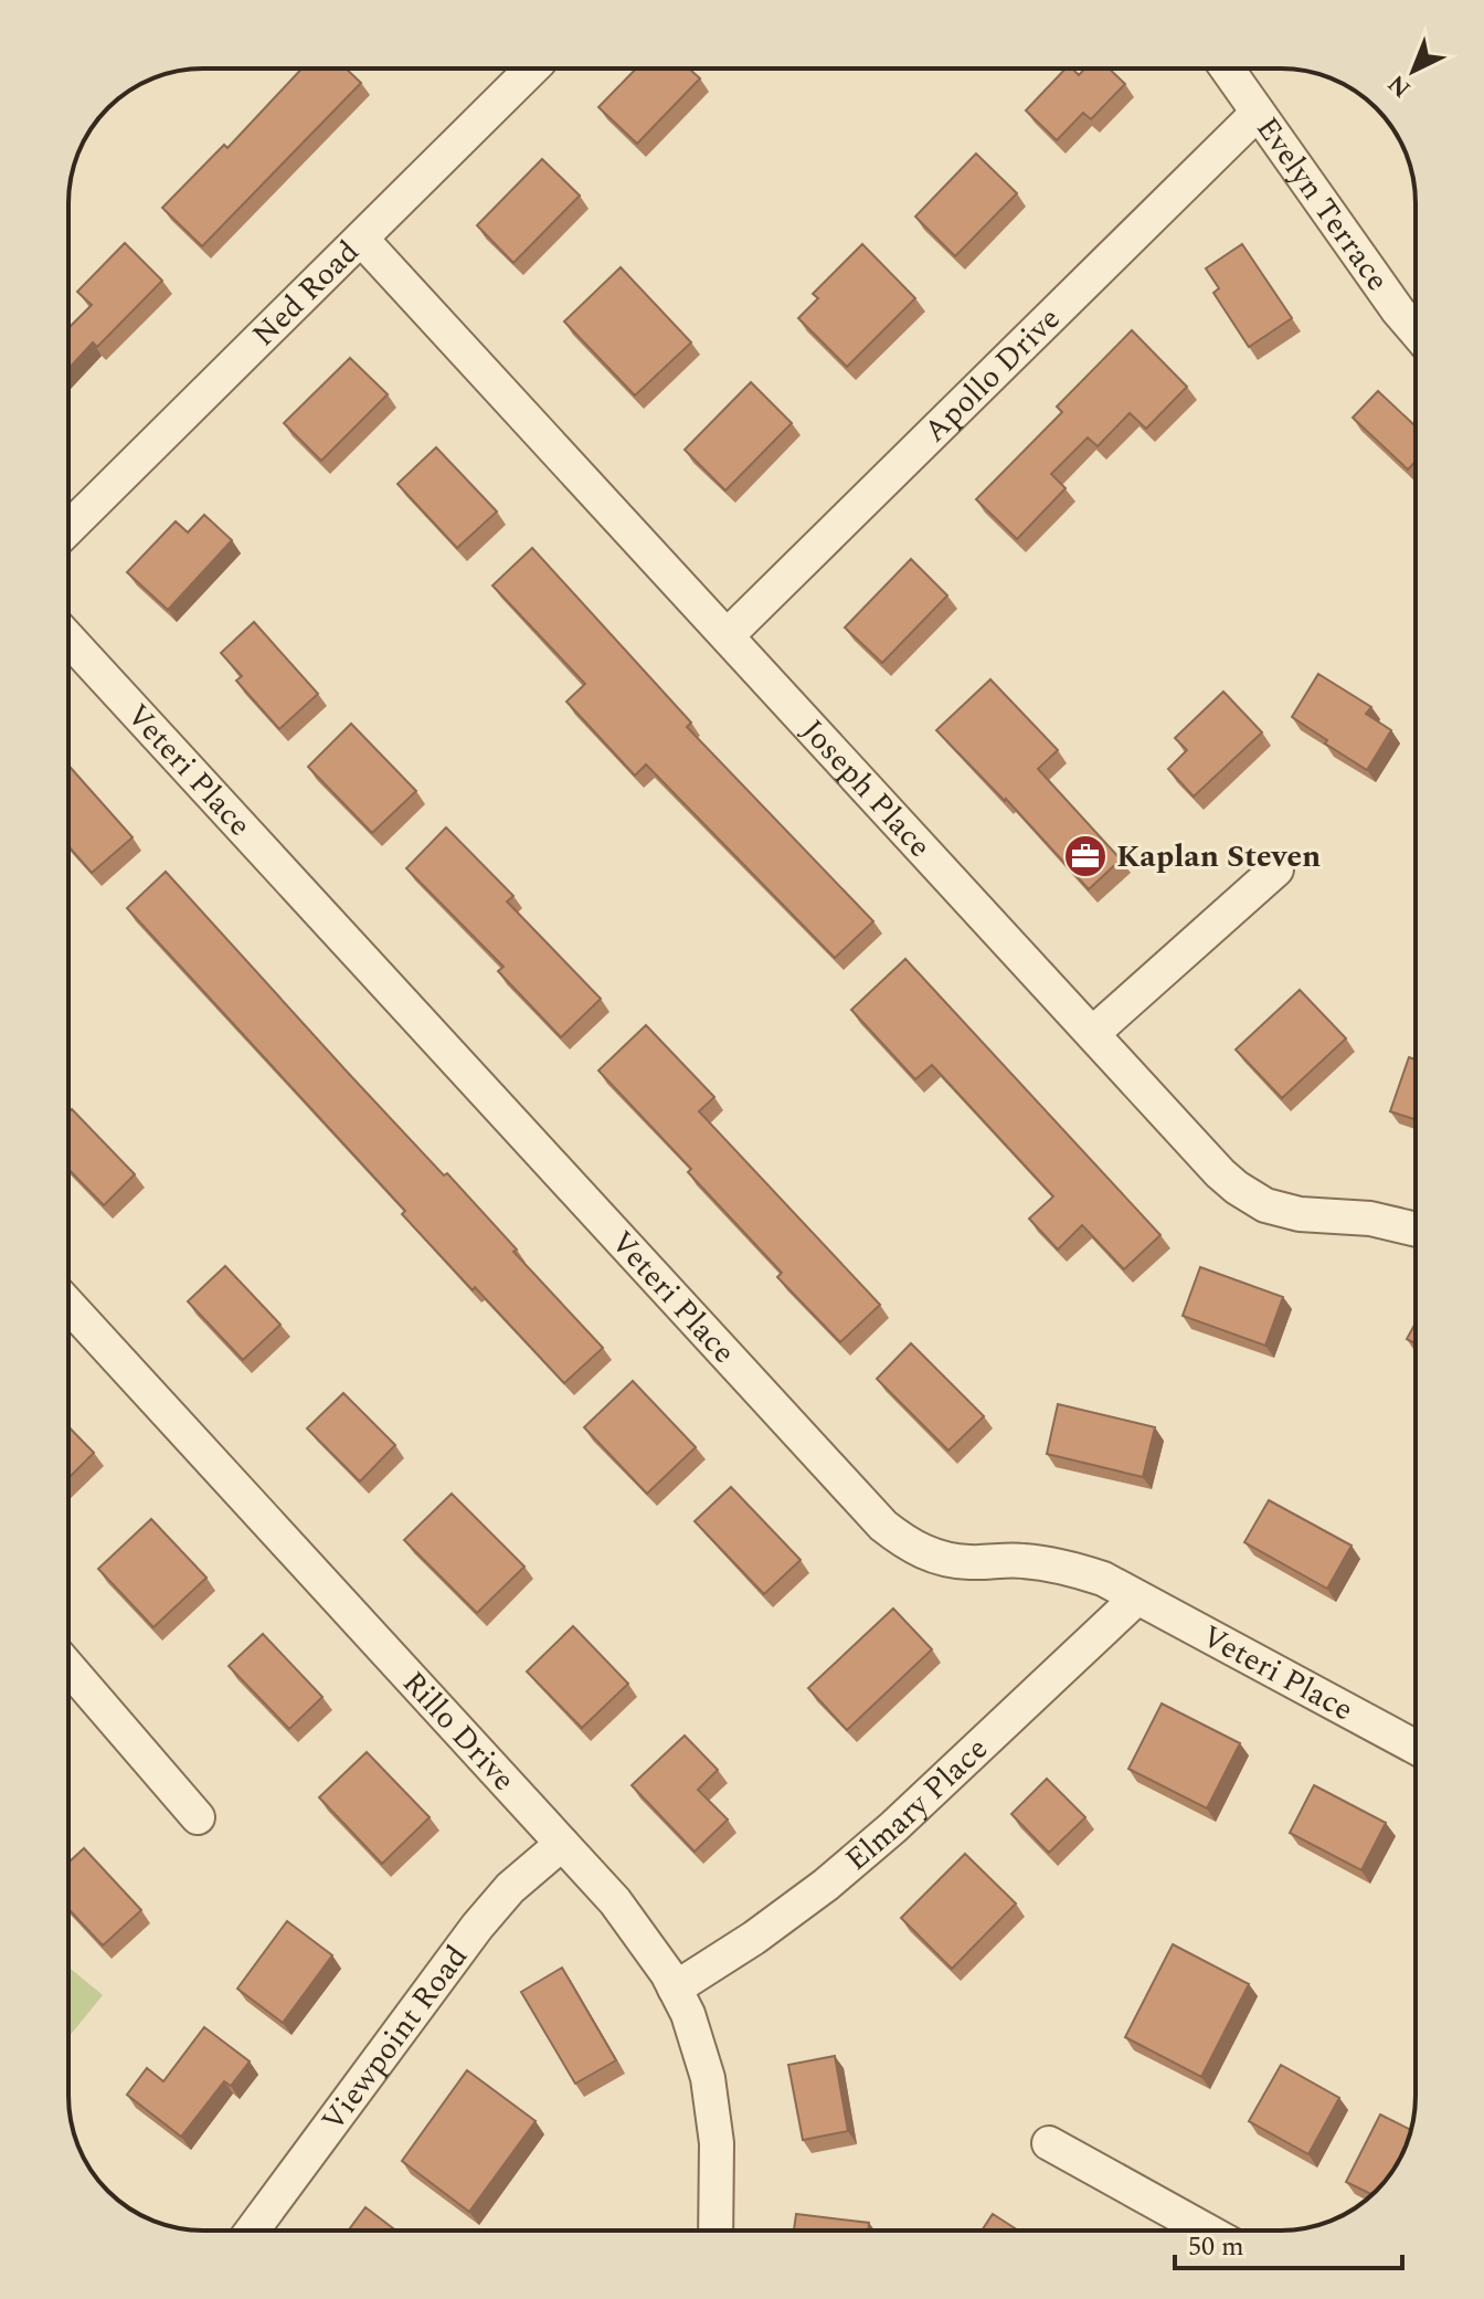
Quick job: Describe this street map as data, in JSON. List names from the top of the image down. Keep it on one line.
{"streets":{"street":["Evelyn Terrace","Ned Road","Apollo Drive","Veteri Place","Joseph Place","Rillo Drive","Elmary Place","Viewpoint Road"]},"crossings":[["Evelyn Terrace","Apollo Drive"],["Ned Road","Joseph Place"],["Apollo Drive","Joseph Place"],["Veteri Place","Elmary Place"],["Rillo Drive","Elmary Place"],["Rillo Drive","Viewpoint Road"]],"places":{"office":["Kaplan Steven"]},"scale_bar":"50 m","north":"bottom left"}
